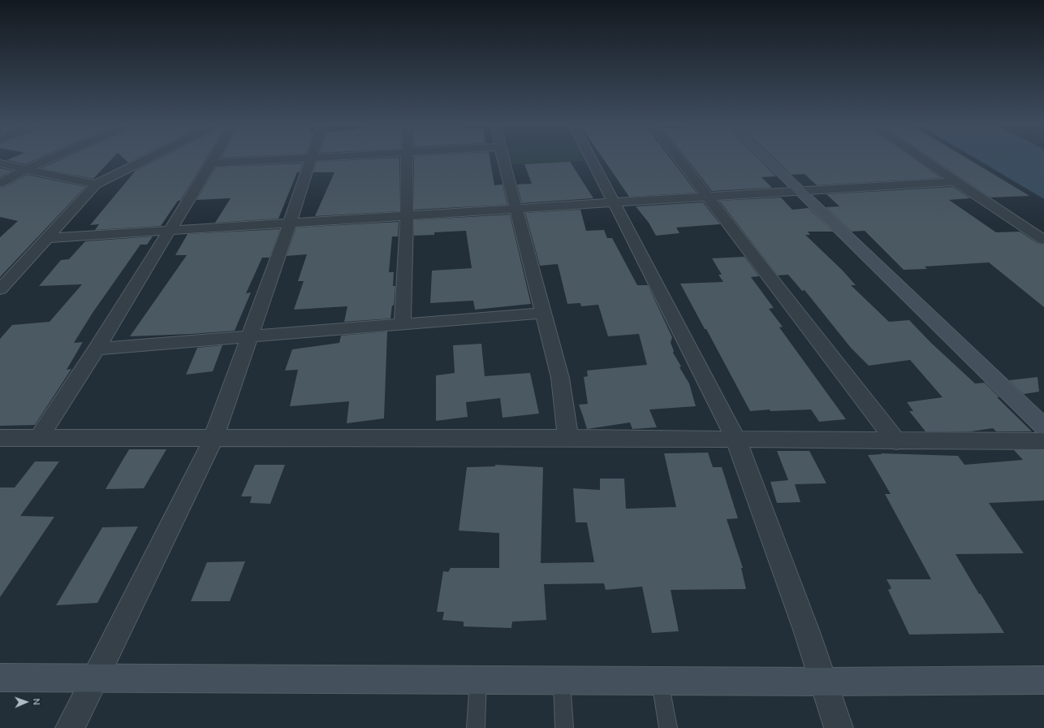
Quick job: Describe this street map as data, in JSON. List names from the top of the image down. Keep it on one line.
{"north":"right"}
